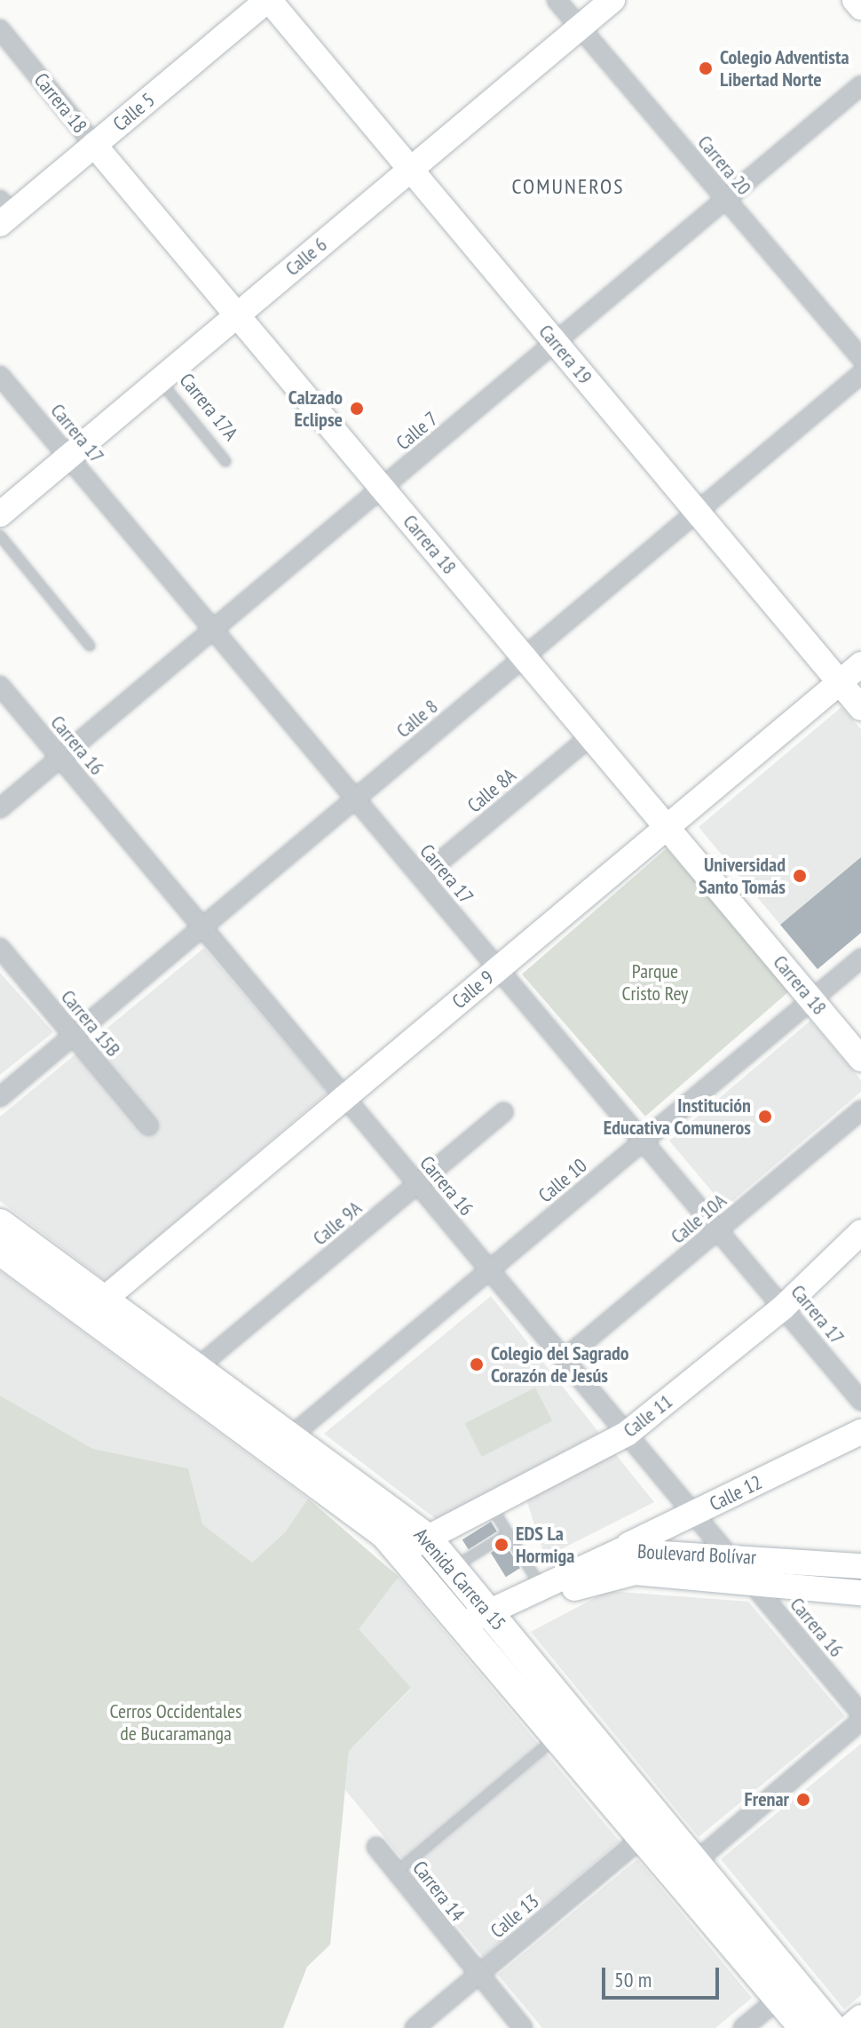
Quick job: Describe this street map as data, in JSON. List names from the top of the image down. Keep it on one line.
{"streets":{"main road":["Avenida Carrera 15"],"street":["Carrera 18","Calle 5","Carrera 20","Calle 6","Carrera 19","Calle 7","Carrera 17","Calle 8","Carrera 16","Calle 8A","Calle 9","Carrera 15B","Calle 10","Calle 10A","Calle 9A","Calle 11","Calle 12","Boulevard Bolívar","Carrera 14","Calle 13"],"lane":["Carrera 17A"]},"crossings":[["Carrera 18","Calle 5"],["Carrera 18","Calle 6"],["Carrera 18","Calle 7"],["Carrera 18","Calle 8"],["Carrera 18","Calle 8A"],["Carrera 18","Calle 9"],["Carrera 18","Calle 10"],["Calle 5","Carrera 19"],["Carrera 20","Calle 6"],["Carrera 20","Calle 7"],["Calle 6","Carrera 19"],["Calle 6","Carrera 17A"],["Calle 6","Carrera 17"],["Carrera 19","Calle 7"],["Carrera 19","Calle 8"],["Carrera 19","Calle 9"],["Calle 7","Carrera 17"],["Calle 7","Carrera 16"],["Carrera 17","Calle 8"],["Carrera 17","Calle 8A"],["Carrera 17","Calle 9"],["Carrera 17","Calle 10"],["Carrera 17","Calle 10A"],["Carrera 17","Calle 11"],["Calle 8","Carrera 16"],["Calle 8","Carrera 15B"],["Carrera 16","Calle 9"],["Carrera 16","Calle 10"],["Carrera 16","Calle 10A"],["Carrera 16","Calle 9A"],["Carrera 16","Calle 11"],["Carrera 16","Calle 12"],["Carrera 16","Boulevard Bolívar"],["Calle 9","Avenida Carrera 15"],["Calle 10","Avenida Carrera 15"],["Calle 9A","Avenida Carrera 15"],["Calle 11","Avenida Carrera 15"],["Calle 12","Boulevard Bolívar"],["Boulevard Bolívar","Avenida Carrera 15"],["Avenida Carrera 15","Calle 13"],["Carrera 14","Calle 13"]],"districts":["COMUNEROS"],"parks":["Parque Cristo Rey","Cerros Occidentales de Bucaramanga"],"places":["Colegio Adventista Libertad Norte","Calzado Eclipse","Universidad Santo Tomás","Institución Educativa Comuneros","Colegio del Sagrado Corazón de Jesús","EDS La Hormiga","Frenar"],"scale_bar":"50 m"}
